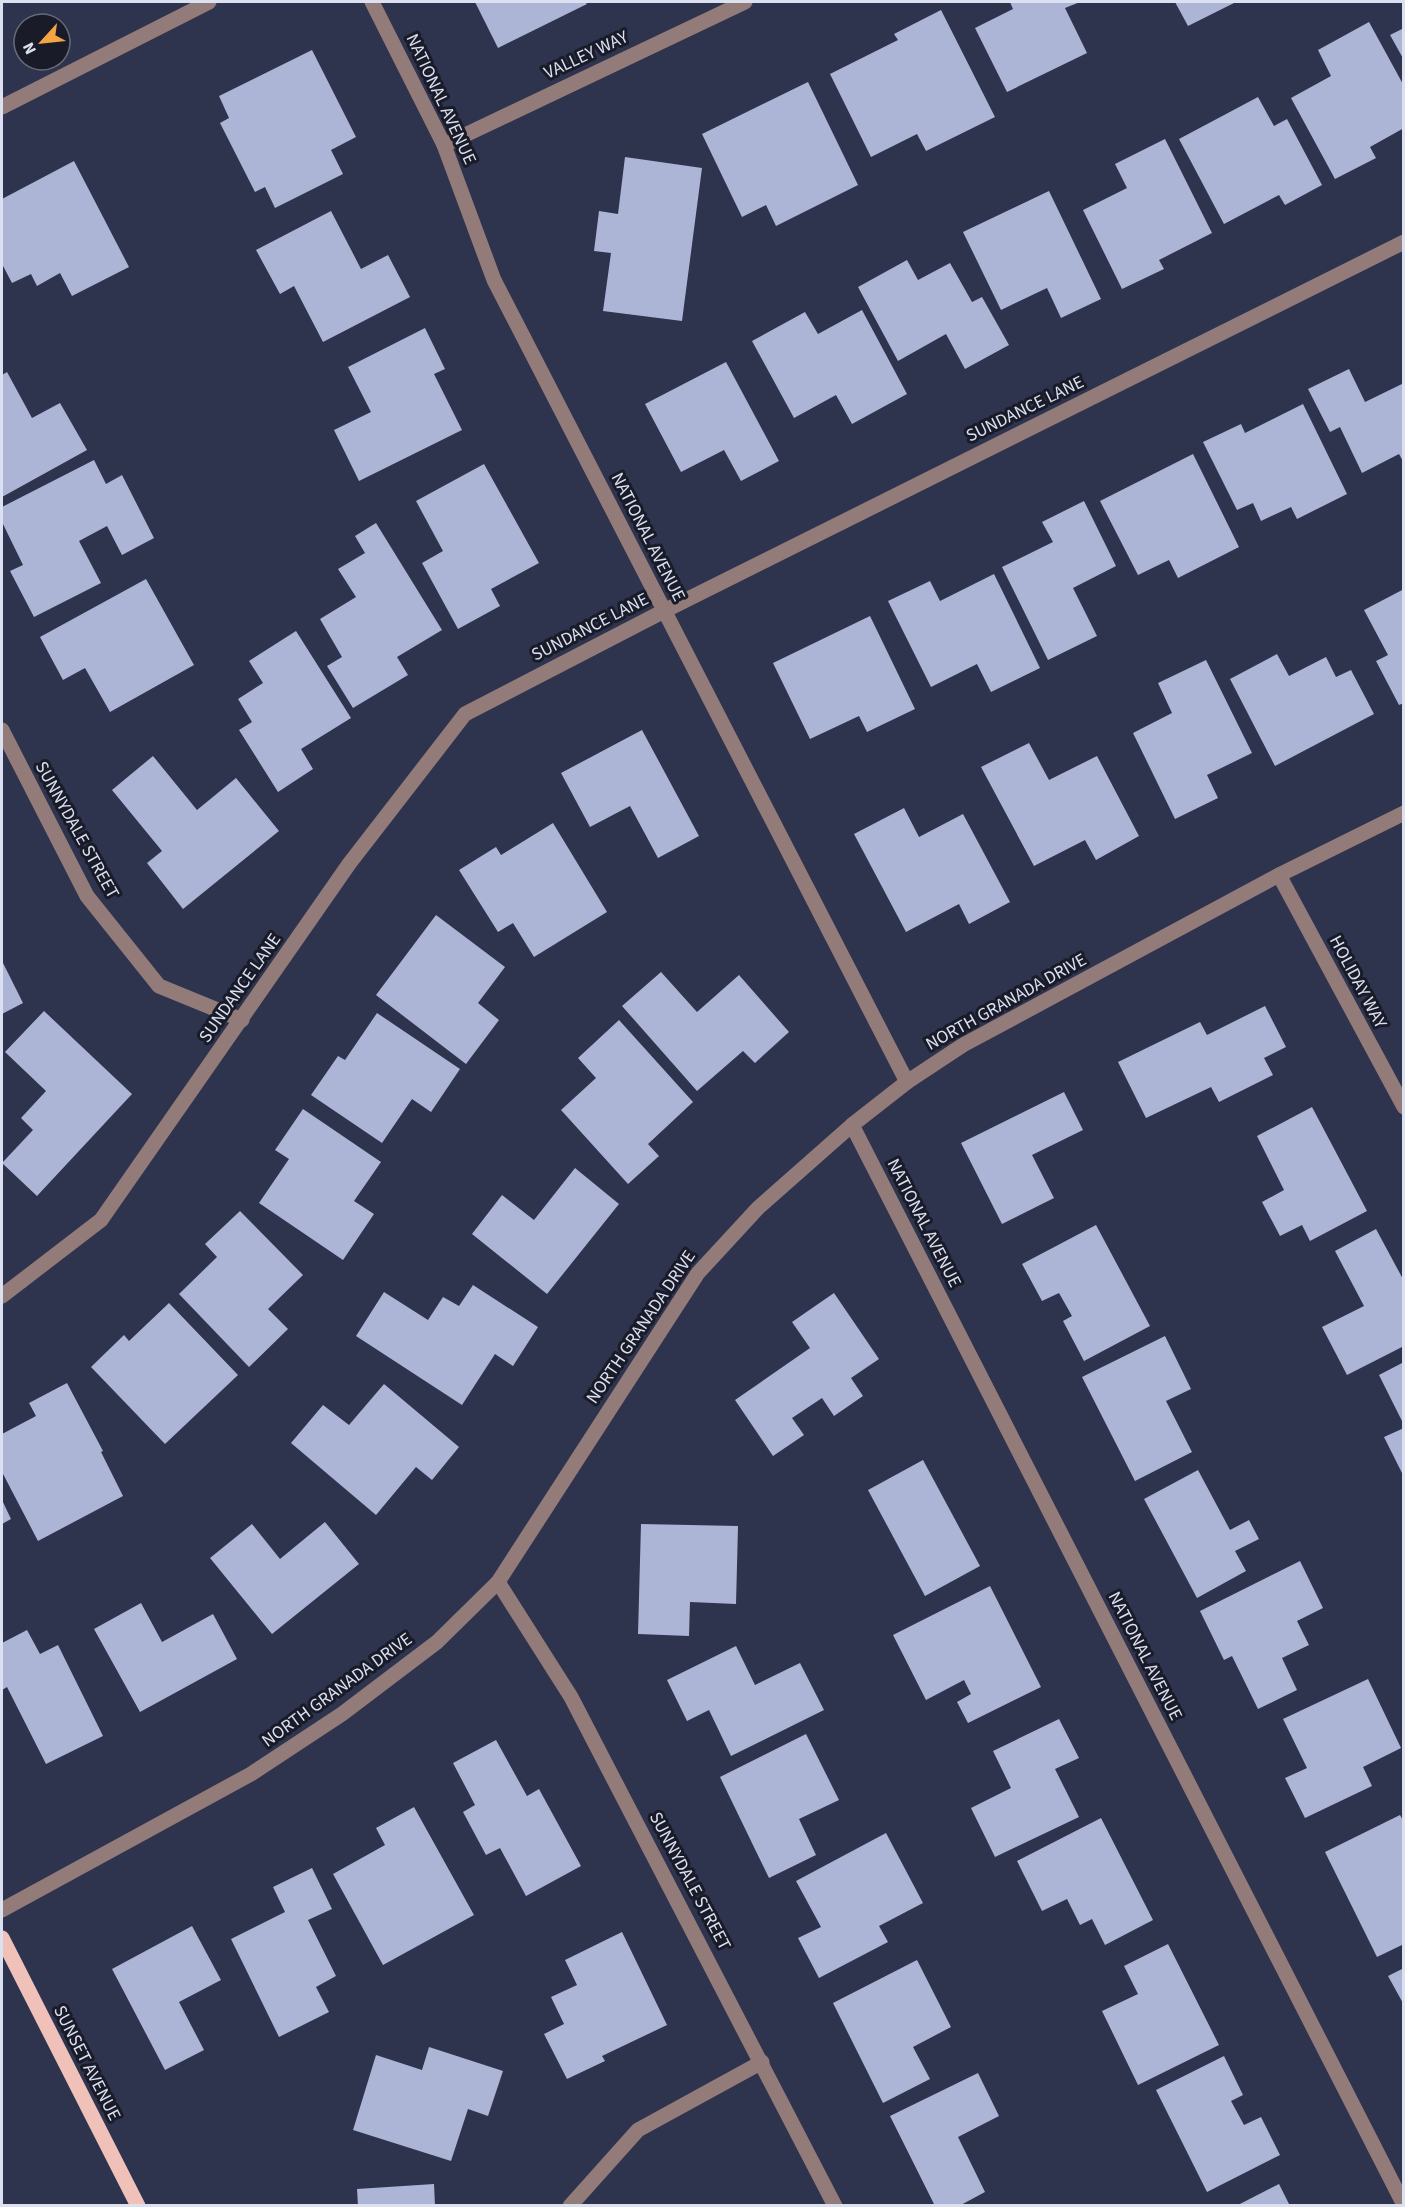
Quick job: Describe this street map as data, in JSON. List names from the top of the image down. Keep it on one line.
{"streets":{"main road":["SUNSET AVENUE"],"street":["VALLEY WAY","NATIONAL AVENUE","SUNDANCE LANE","SUNNYDALE STREET","HOLIDAY WAY","NORTH GRANADA DRIVE"]},"crossings":[["VALLEY WAY","NATIONAL AVENUE"],["NATIONAL AVENUE","SUNDANCE LANE"],["NATIONAL AVENUE","NORTH GRANADA DRIVE"],["SUNDANCE LANE","SUNNYDALE STREET"],["SUNNYDALE STREET","NORTH GRANADA DRIVE"],["HOLIDAY WAY","NORTH GRANADA DRIVE"]],"north":"bottom left"}
